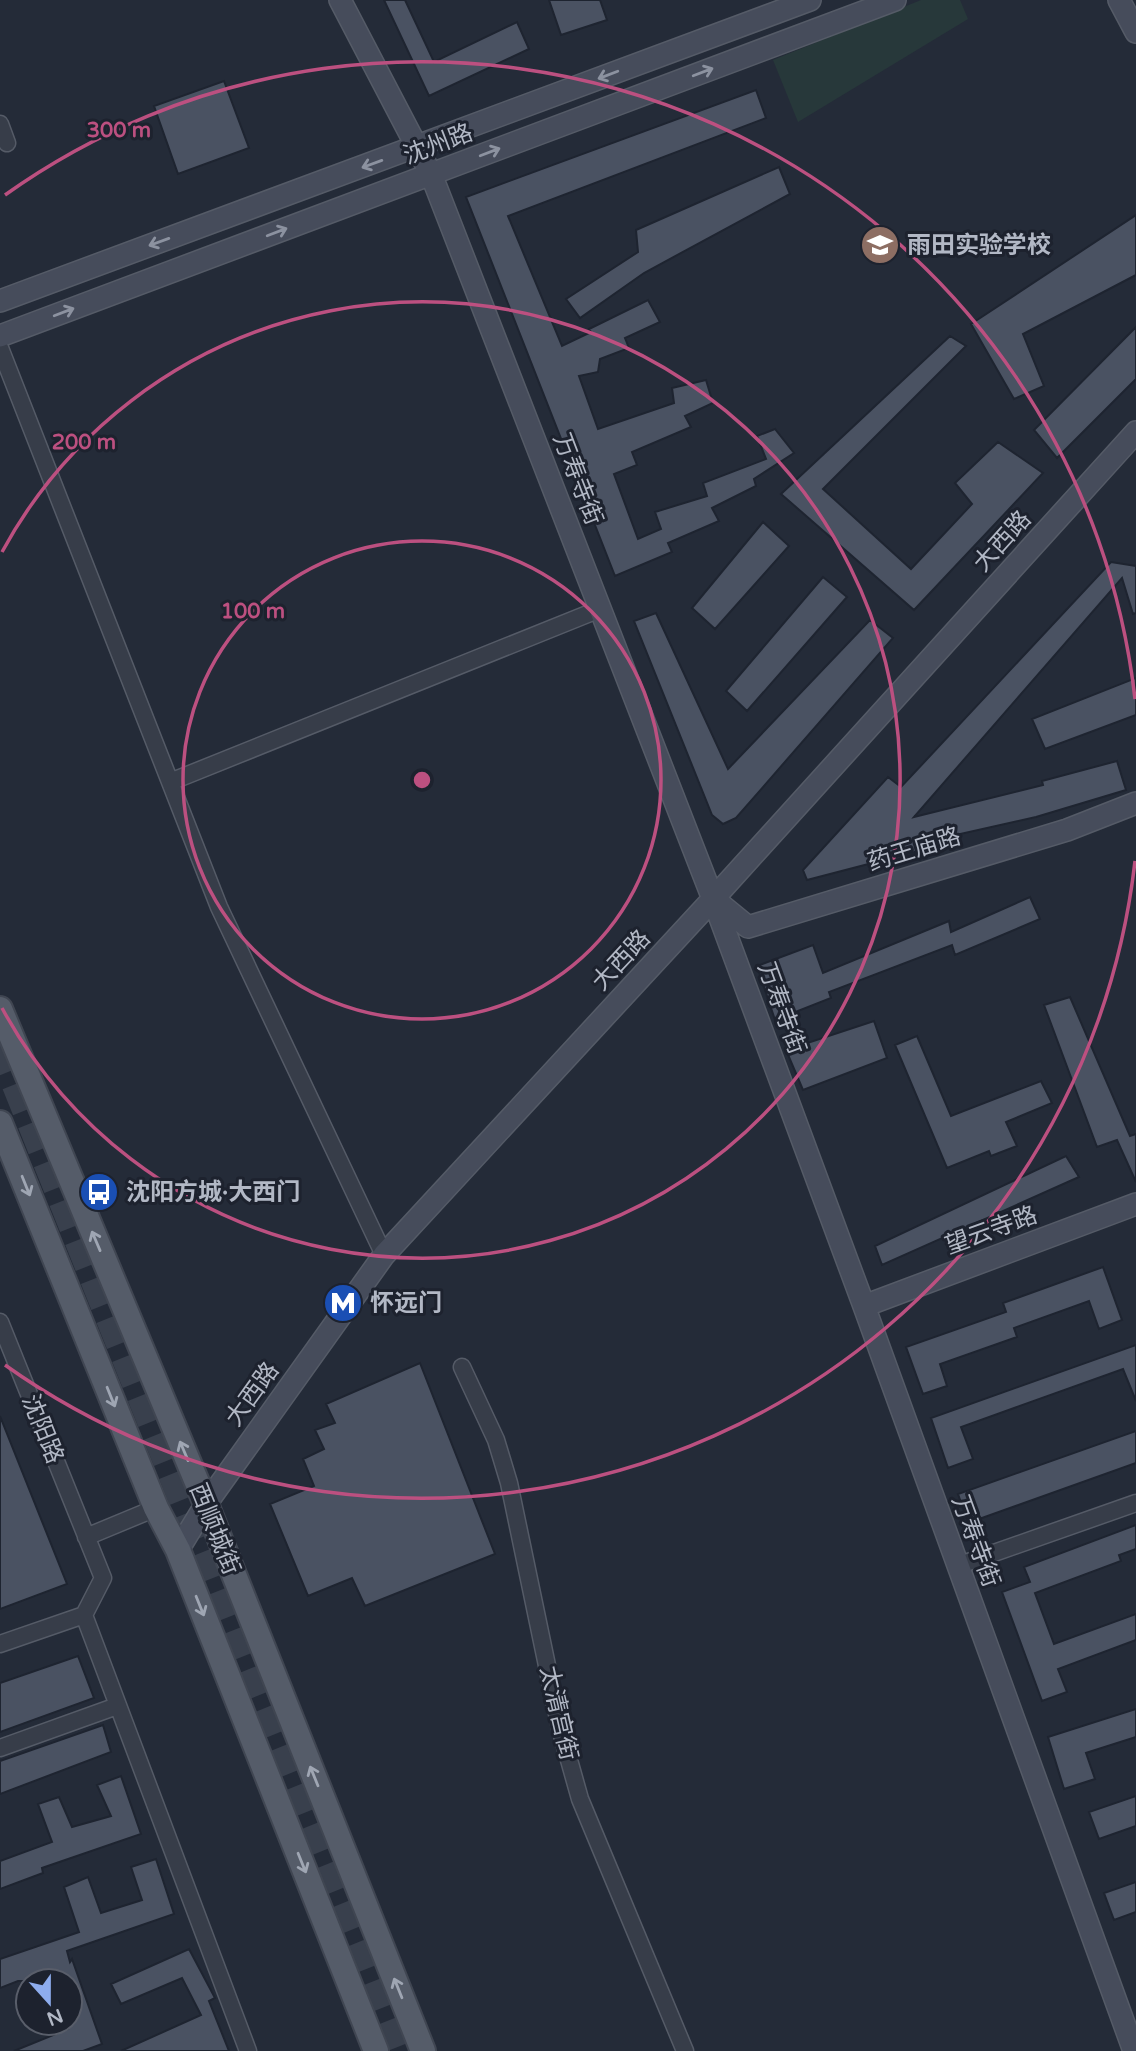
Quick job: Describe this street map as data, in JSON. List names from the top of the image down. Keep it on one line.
{"streets":{"main road":["沈州路","万寿寺街","大西路","药王庙路","望云寺路","西顺城街"],"street":["沈阳路","太清宫街"]},"crossings":[["沈州路","万寿寺街"],["万寿寺街","大西路"],["万寿寺街","药王庙路"],["万寿寺街","望云寺路"],["大西路","药王庙路"],["大西路","西顺城街"]],"places":{"school or university":["雨田实验学校"],"bus stop":["沈阳方城·大西门"],"metro station":["怀远门"]},"north":"bottom","rings":["300 m","200 m","100 m"]}
